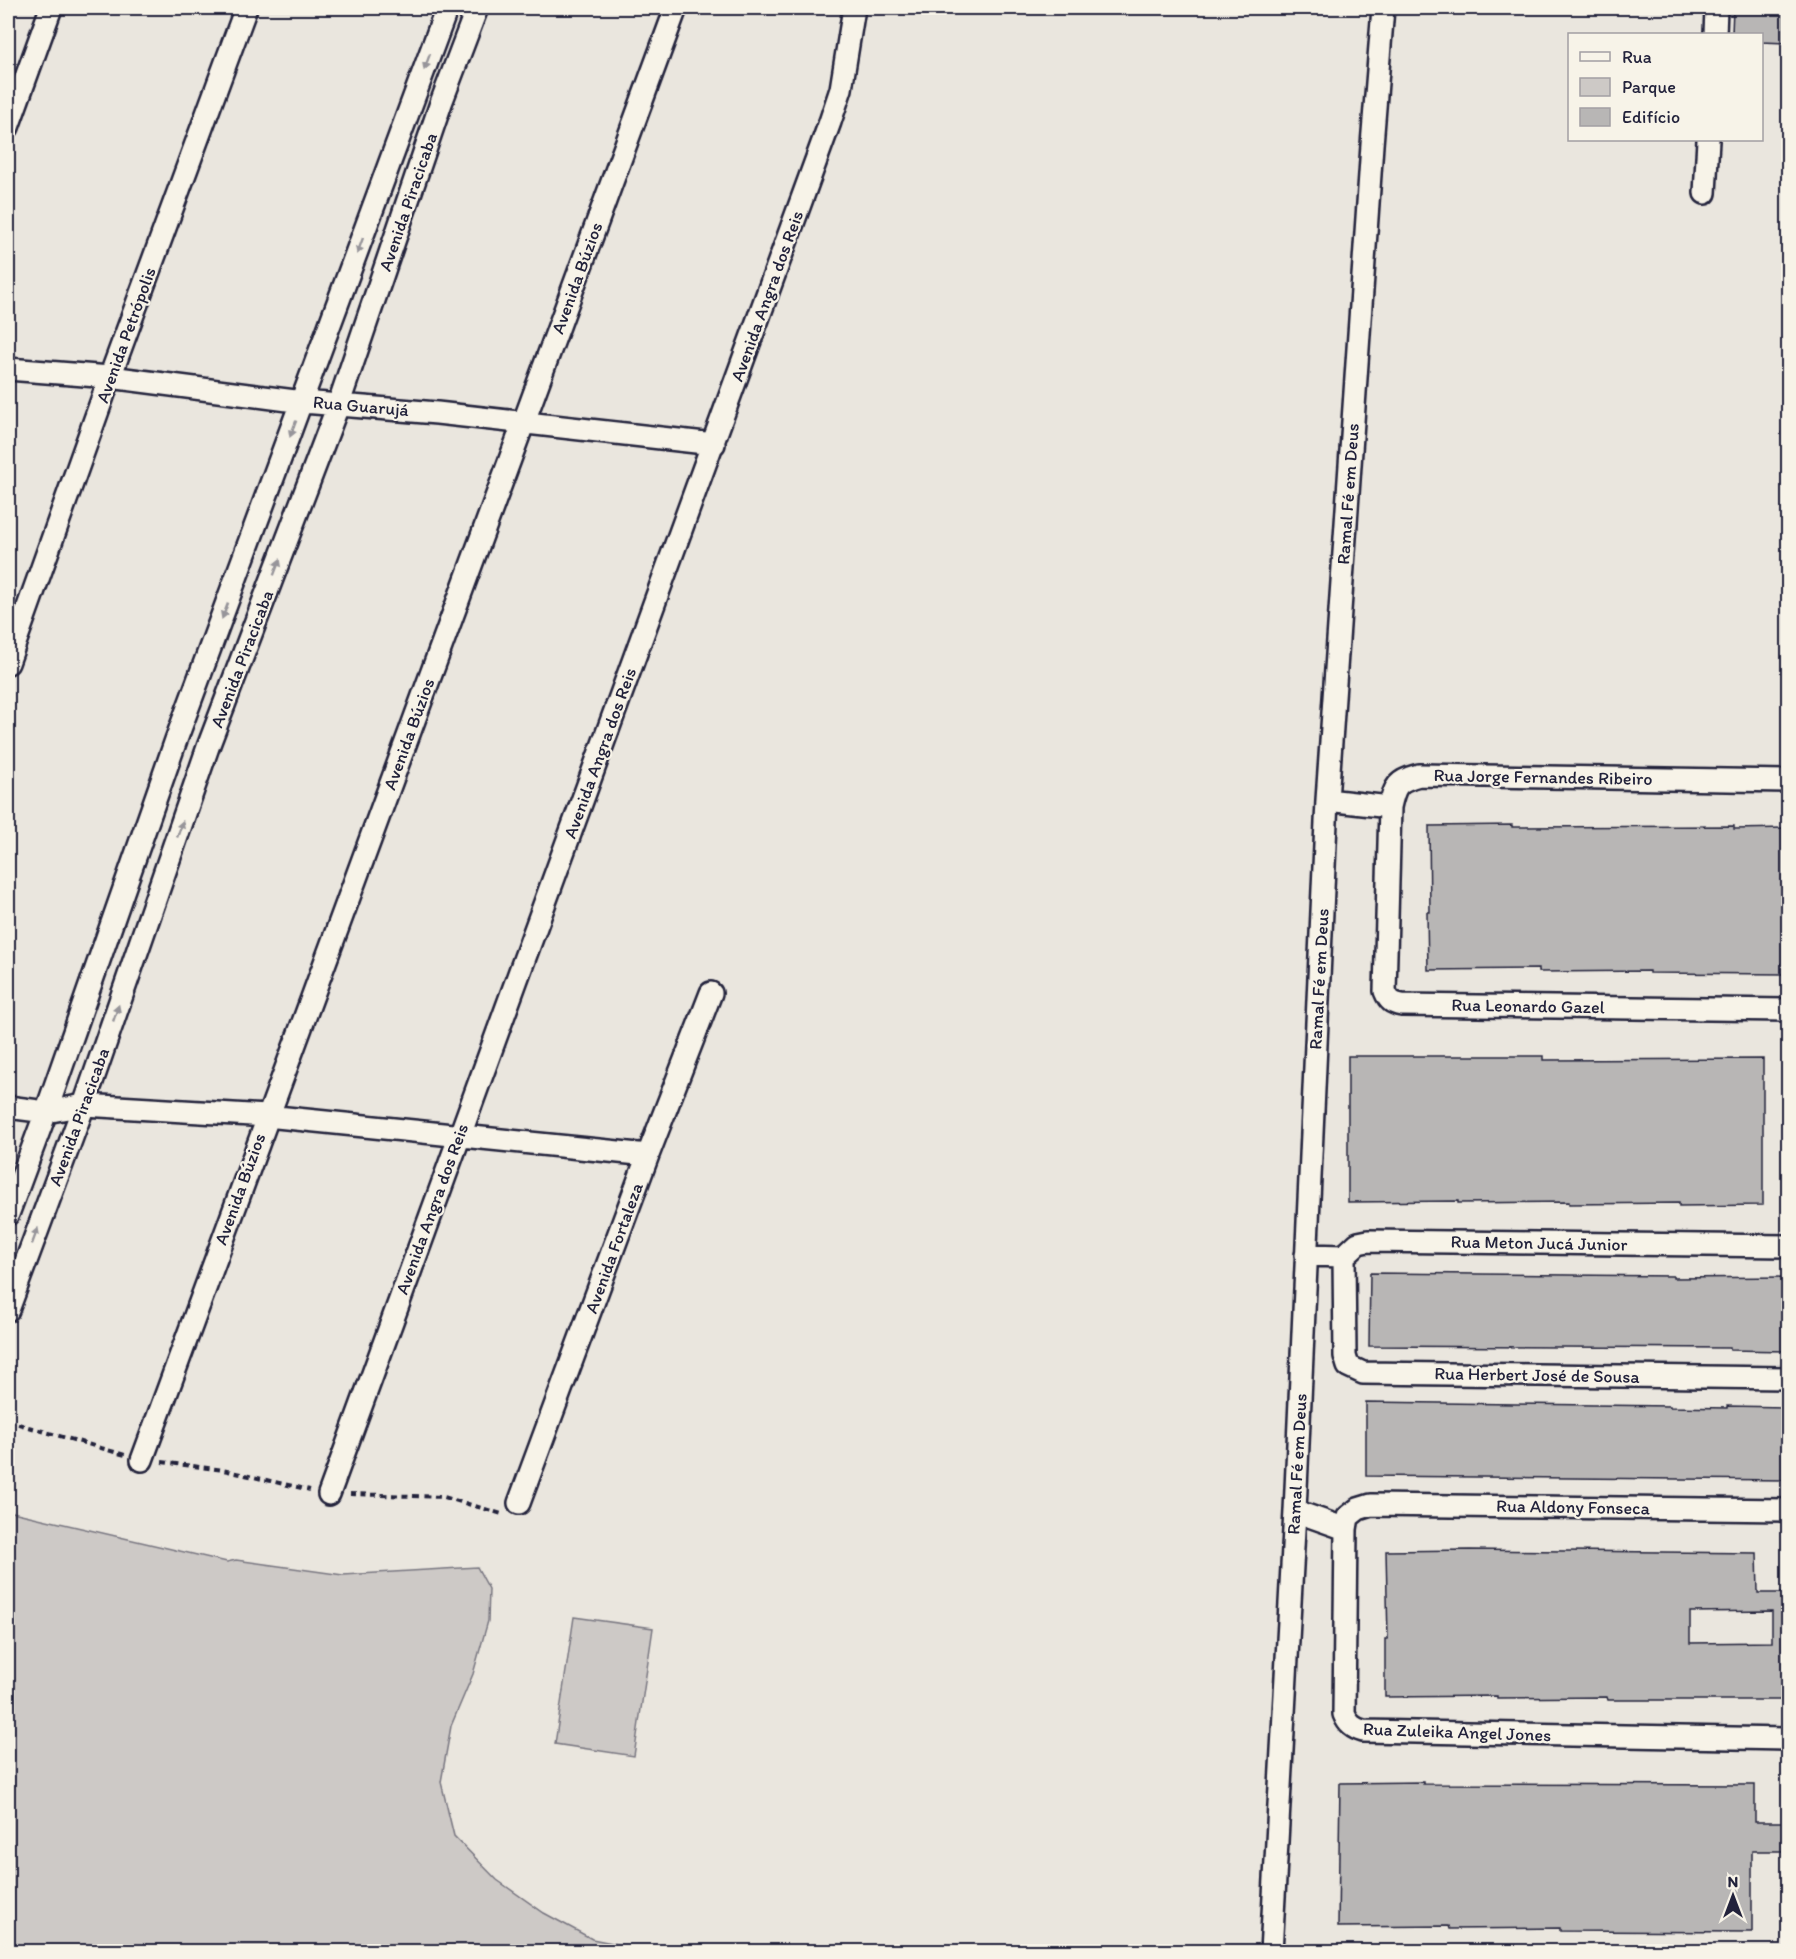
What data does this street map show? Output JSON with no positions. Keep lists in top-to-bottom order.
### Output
{
  "streets": {
    "street": [
      "Avenida Piracicaba",
      "Avenida Búzios",
      "Avenida Angra dos Reis",
      "Avenida Petrópolis",
      "Rua Guarujá",
      "Ramal Fé em Deus",
      "Rua Jorge Fernandes Ribeiro",
      "Rua Leonardo Gazel",
      "Rua Meton Jucá Junior",
      "Avenida Fortaleza",
      "Rua Herbert José de Sousa",
      "Rua Aldony Fonseca",
      "Rua Zuleika Angel Jones"
    ]
  },
  "crossings": [
    ["Avenida Piracicaba", "Rua Guarujá"],
    ["Avenida Búzios", "Rua Guarujá"],
    ["Avenida Angra dos Reis", "Rua Guarujá"],
    ["Avenida Petrópolis", "Rua Guarujá"],
    ["Rua Jorge Fernandes Ribeiro", "Rua Leonardo Gazel"],
    ["Rua Meton Jucá Junior", "Rua Herbert José de Sousa"],
    ["Rua Aldony Fonseca", "Rua Zuleika Angel Jones"]
  ],
  "legend": ["Rua", "Parque", "Edifício"],
  "north": "top"
}
